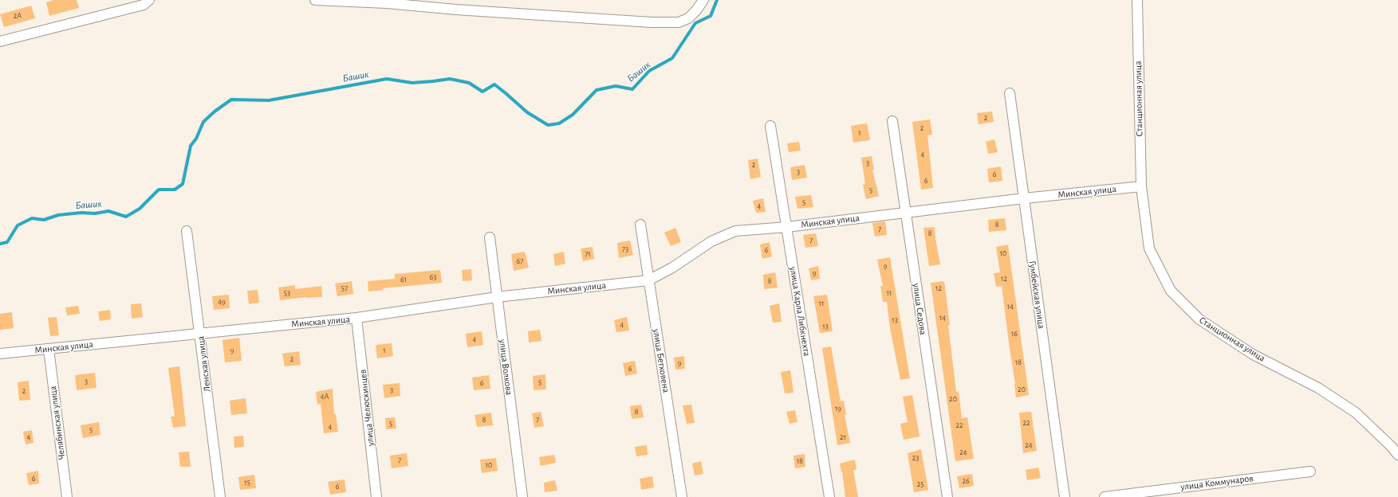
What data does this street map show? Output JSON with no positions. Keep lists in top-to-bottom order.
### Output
{
  "streets": {
    "street": [
      "Станционная улица",
      "Минская улица",
      "Гумбейская улица",
      "улица Седова",
      "улица Карла Либкнехта",
      "улица Бетховена",
      "Ленская улица",
      "улица Волкова",
      "улица Челюскинцев",
      "Челябинская улица",
      "улица Коммунаров"
    ]
  },
  "crossings": [
    ["Станционная улица", "Минская улица"],
    ["Минская улица", "Гумбейская улица"],
    ["Минская улица", "улица Седова"],
    ["Минская улица", "улица Карла Либкнехта"],
    ["Минская улица", "улица Бетховена"],
    ["Минская улица", "Ленская улица"],
    ["Минская улица", "улица Волкова"],
    ["Минская улица", "улица Челюскинцев"],
    ["Минская улица", "Челябинская улица"]
  ],
  "water": ["Башик"],
  "house_numbers": [
    "2А",
    "2",
    "2",
    "1",
    "4",
    "3",
    "2",
    "3",
    "6",
    "6",
    "5",
    "5",
    "4",
    "8",
    "7",
    "8",
    "7",
    "73",
    "6",
    "10",
    "71",
    "67",
    "9",
    "9",
    "63",
    "12",
    "61",
    "8",
    "57",
    "12",
    "53",
    "11",
    "49",
    "11",
    "14",
    "14",
    "13",
    "4",
    "13",
    "16",
    "4",
    "9",
    "1",
    "2",
    "18",
    "9",
    "6",
    "3",
    "5",
    "6",
    "20",
    "3",
    "2",
    "4А",
    "20",
    "19",
    "8",
    "8",
    "7",
    "22",
    "5",
    "22",
    "4",
    "5",
    "4",
    "21",
    "24",
    "24",
    "23",
    "7",
    "18",
    "10",
    "6",
    "26",
    "15",
    "25",
    "6"
  ]
}
